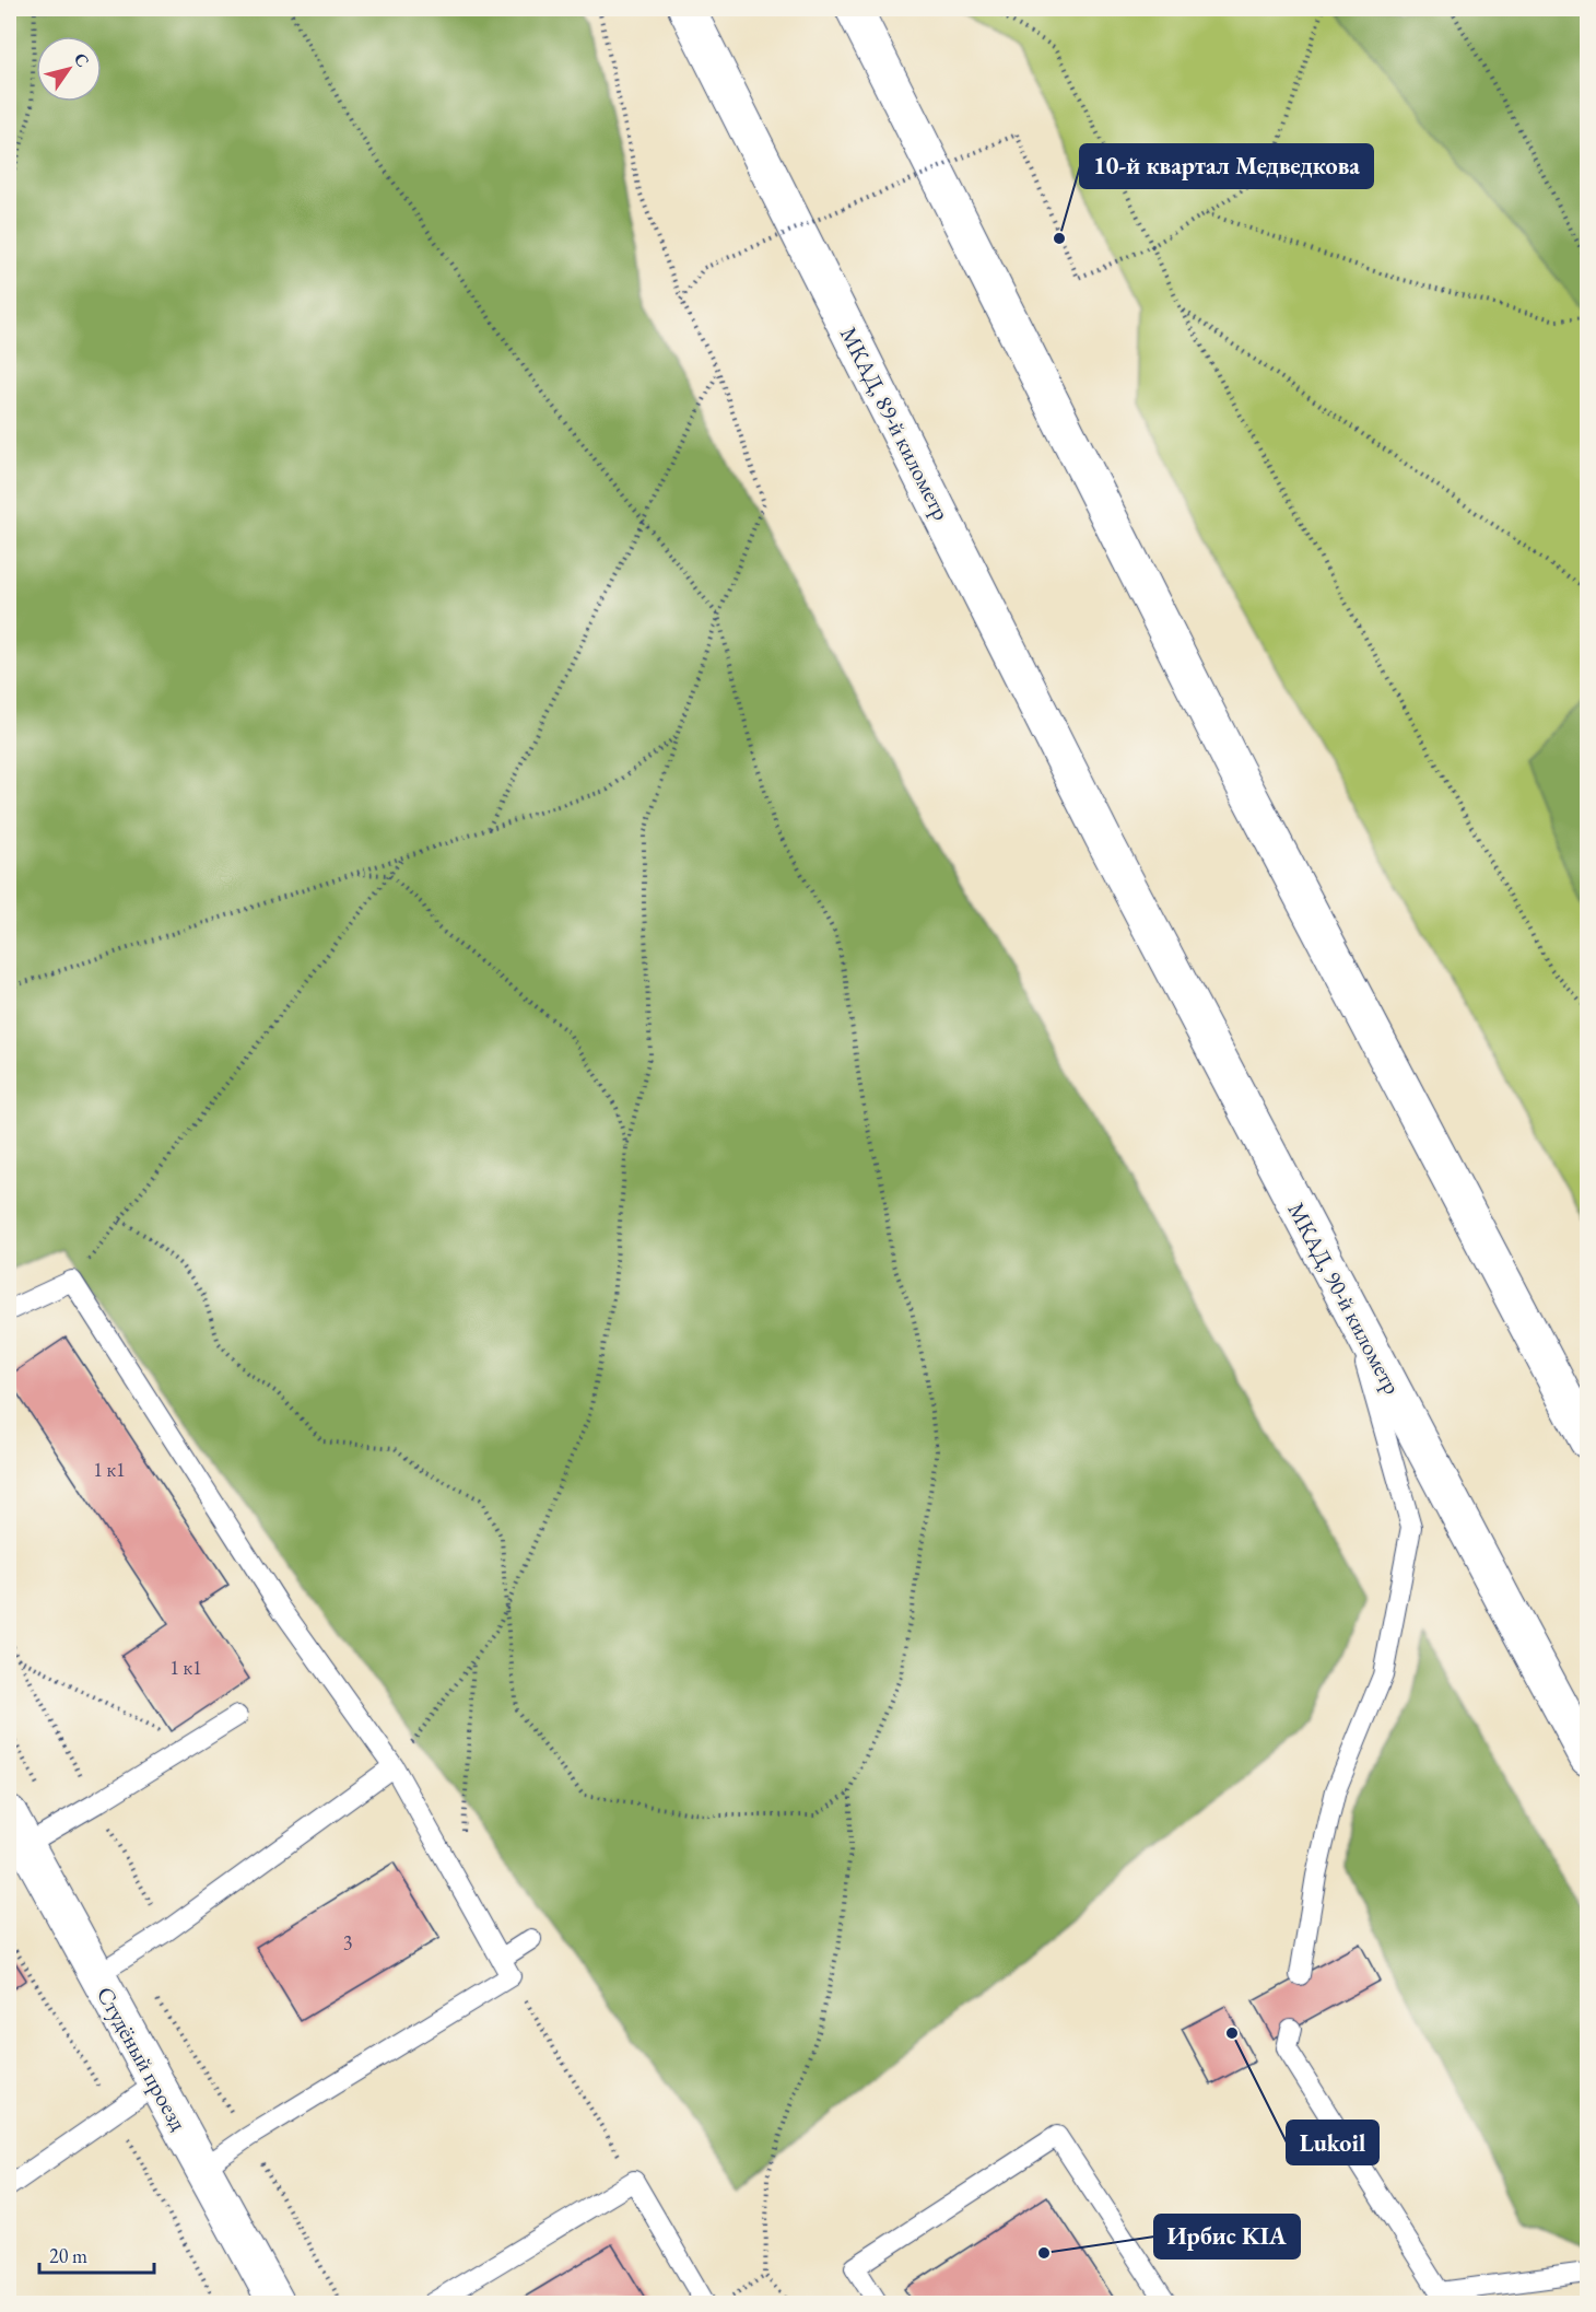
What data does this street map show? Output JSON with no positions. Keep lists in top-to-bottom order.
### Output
{
  "streets": {
    "main road": ["МКАД, 89-й километр", "МКАД, 90-й километр", "Студёный проезд"]
  },
  "crossings": [
    ["МКАД, 89-й километр", "МКАД, 90-й километр"]
  ],
  "places": ["10-й квартал Медведкова", "Lukoil", "Ирбис KIA"],
  "house_numbers": ["1 к1", "1 к1", "3"],
  "scale_bar": "20 m",
  "north": "top right"
}
